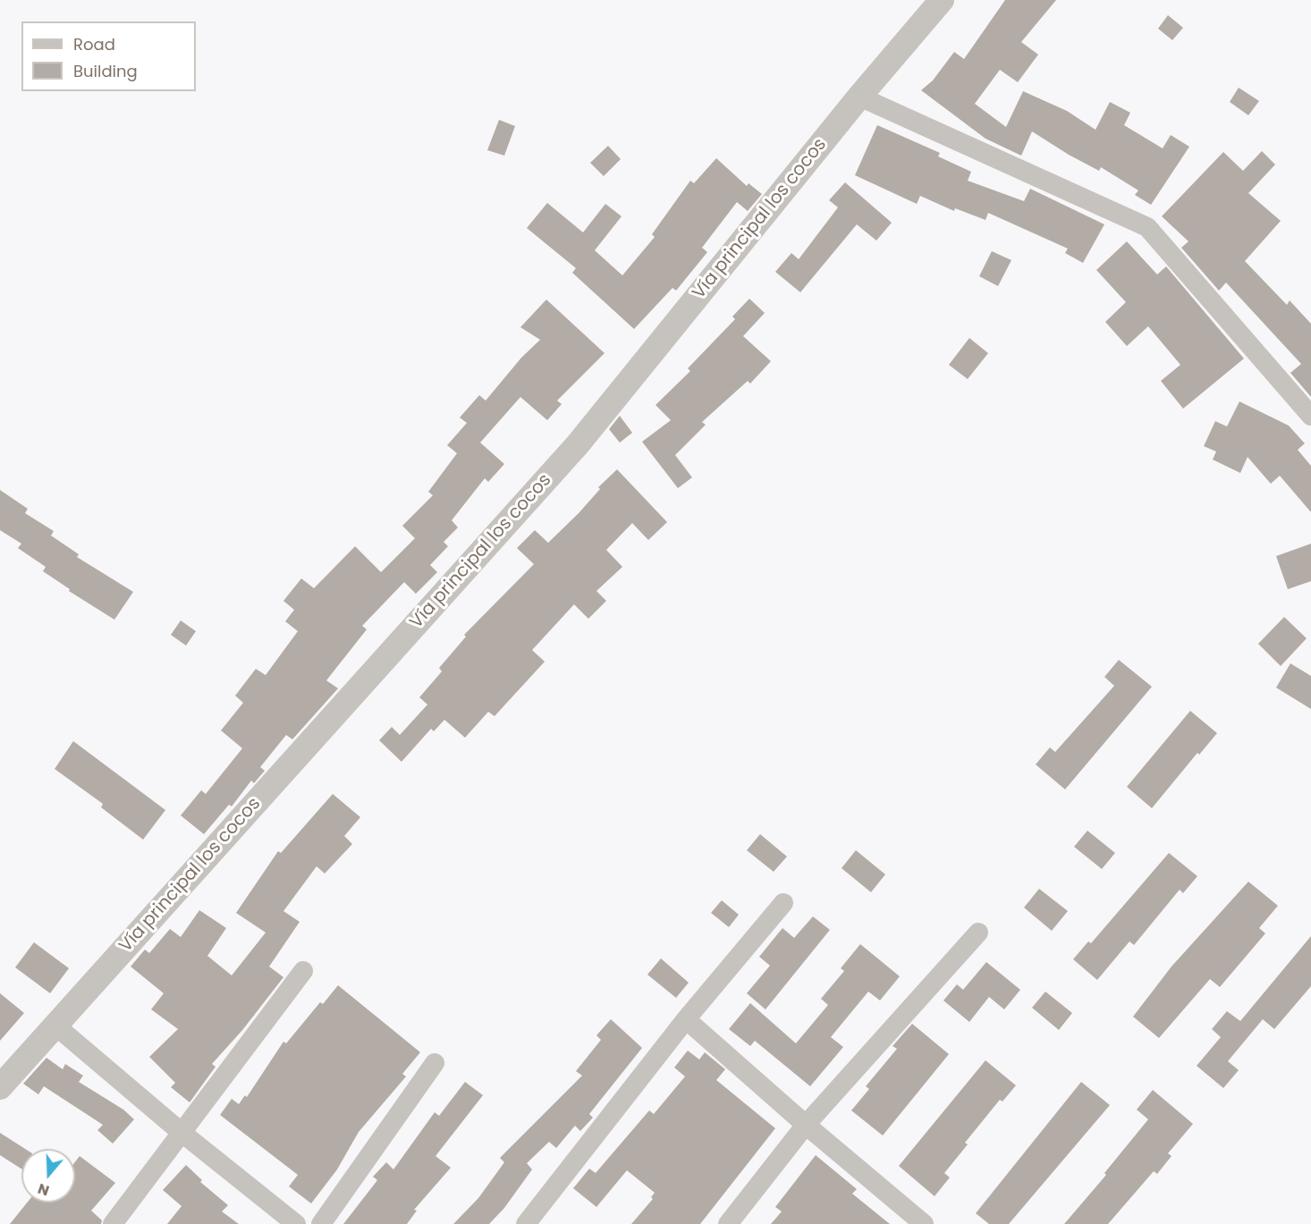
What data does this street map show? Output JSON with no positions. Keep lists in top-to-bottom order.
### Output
{
  "streets": {
    "street": ["Vía principal los cocos"]
  },
  "legend": ["Road", "Building"],
  "north": "bottom"
}
